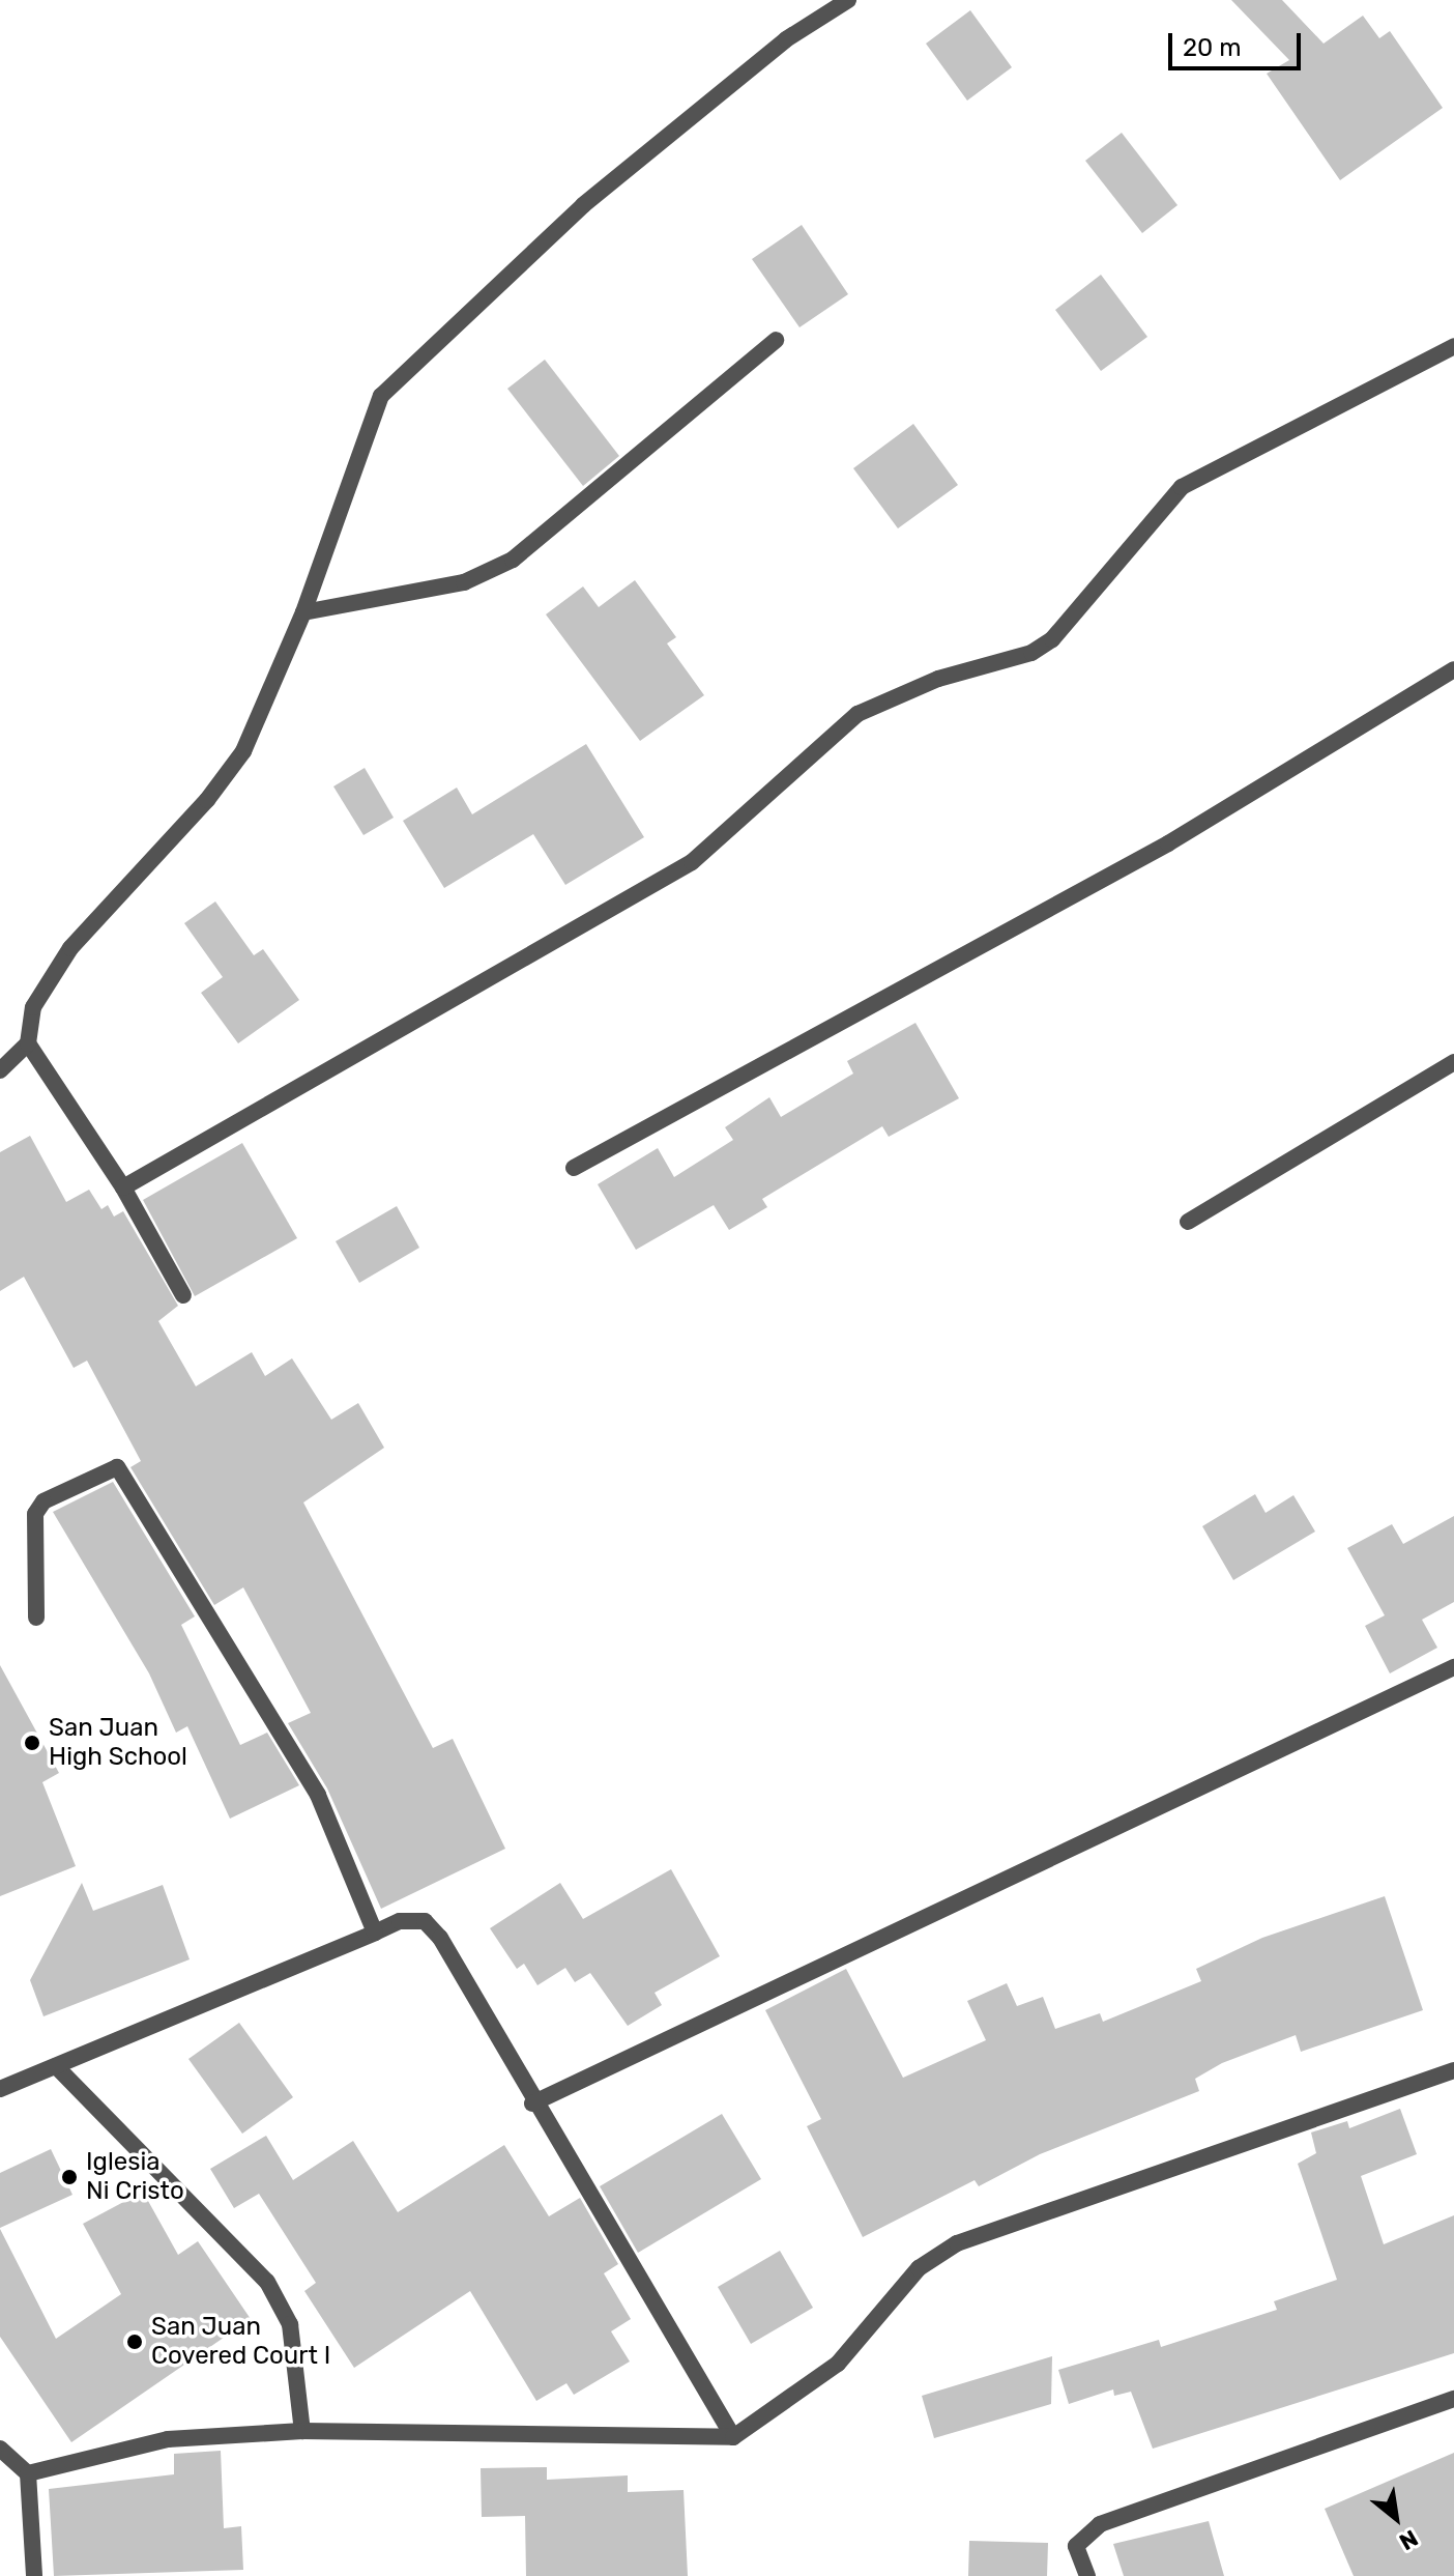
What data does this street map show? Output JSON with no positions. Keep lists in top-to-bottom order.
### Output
{
  "places": ["San Juan High School", "Iglesia Ni Cristo", "San Juan Covered Court I"],
  "scale_bar": "20 m",
  "north": "bottom right"
}
